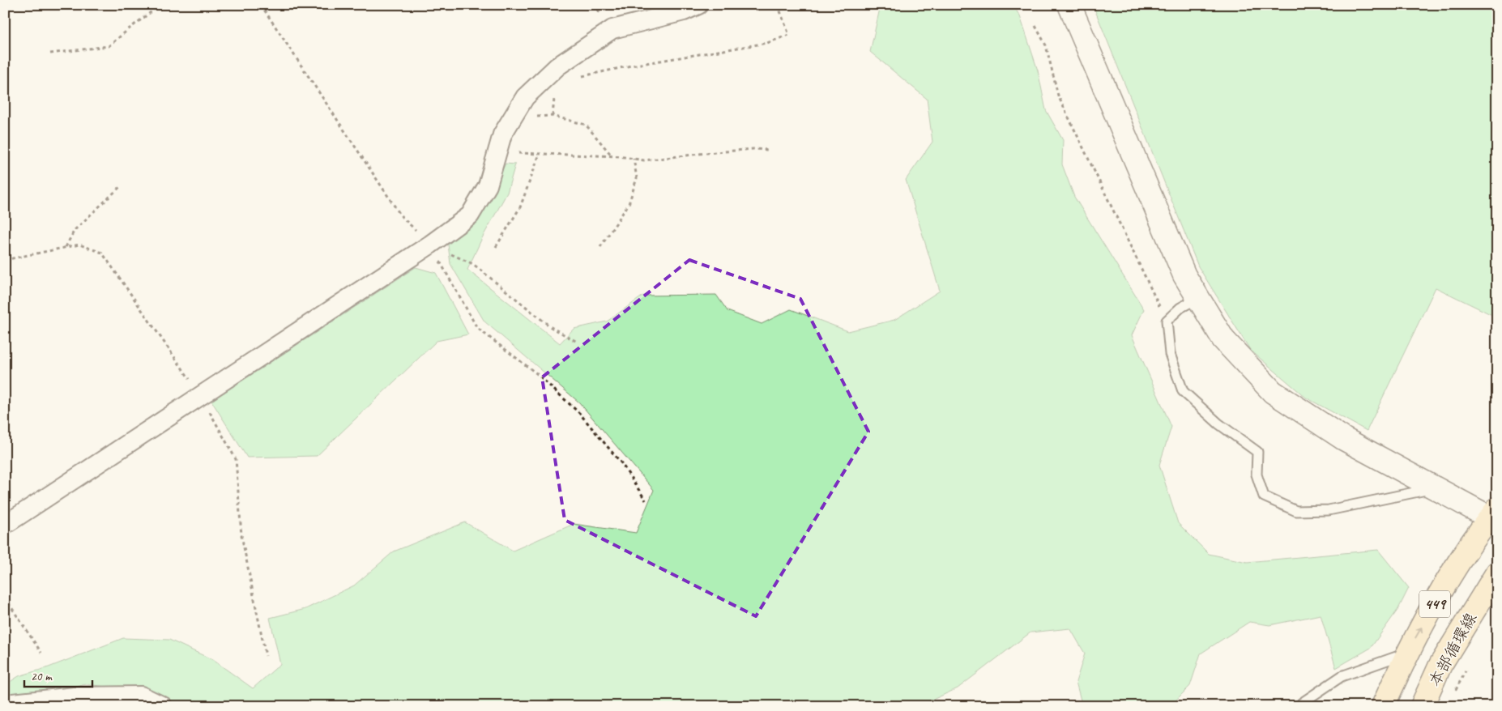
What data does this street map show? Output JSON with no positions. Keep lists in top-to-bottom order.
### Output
{
  "streets": {
    "highway": ["449", "本部循環線"]
  },
  "scale_bar": "20 m"
}
